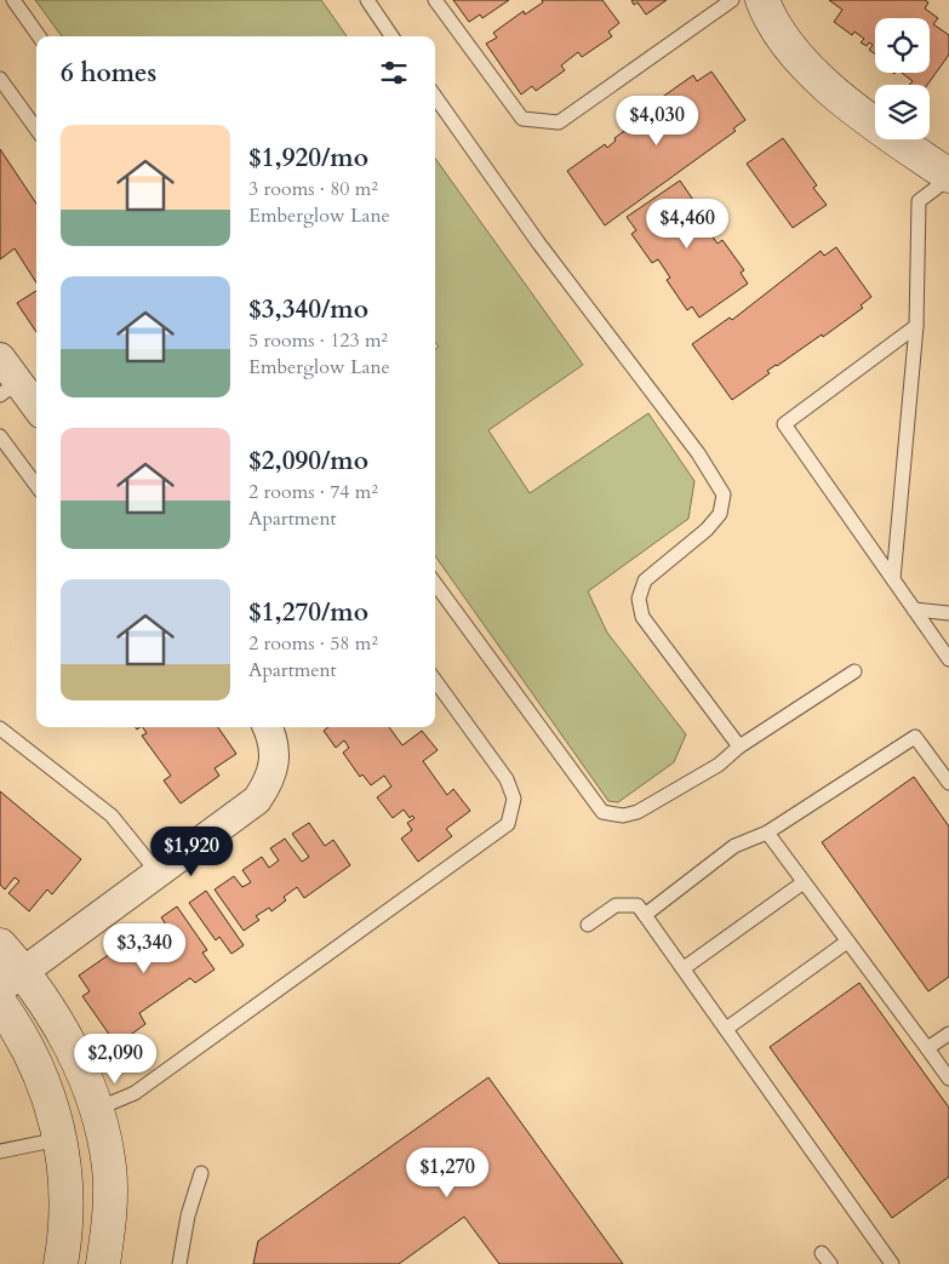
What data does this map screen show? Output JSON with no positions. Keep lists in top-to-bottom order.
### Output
{
  "page": {
    "heading": "6 homes",
    "price": [
      "$4,030",
      "$4,460",
      "$1,920",
      "$3,340",
      "$2,090",
      "$1,270"
    ],
    "list": [
      {
        "name": "$1,920/mo",
        "note": "3 rooms · 80 m² · Emberglow Lane"
      },
      {
        "name": "$3,340/mo",
        "note": "5 rooms · 123 m² · Emberglow Lane"
      },
      {
        "name": "$2,090/mo",
        "note": "2 rooms · 74 m² · Apartment"
      },
      {
        "name": "$1,270/mo",
        "note": "2 rooms · 58 m² · Apartment"
      }
    ]
  }
}
